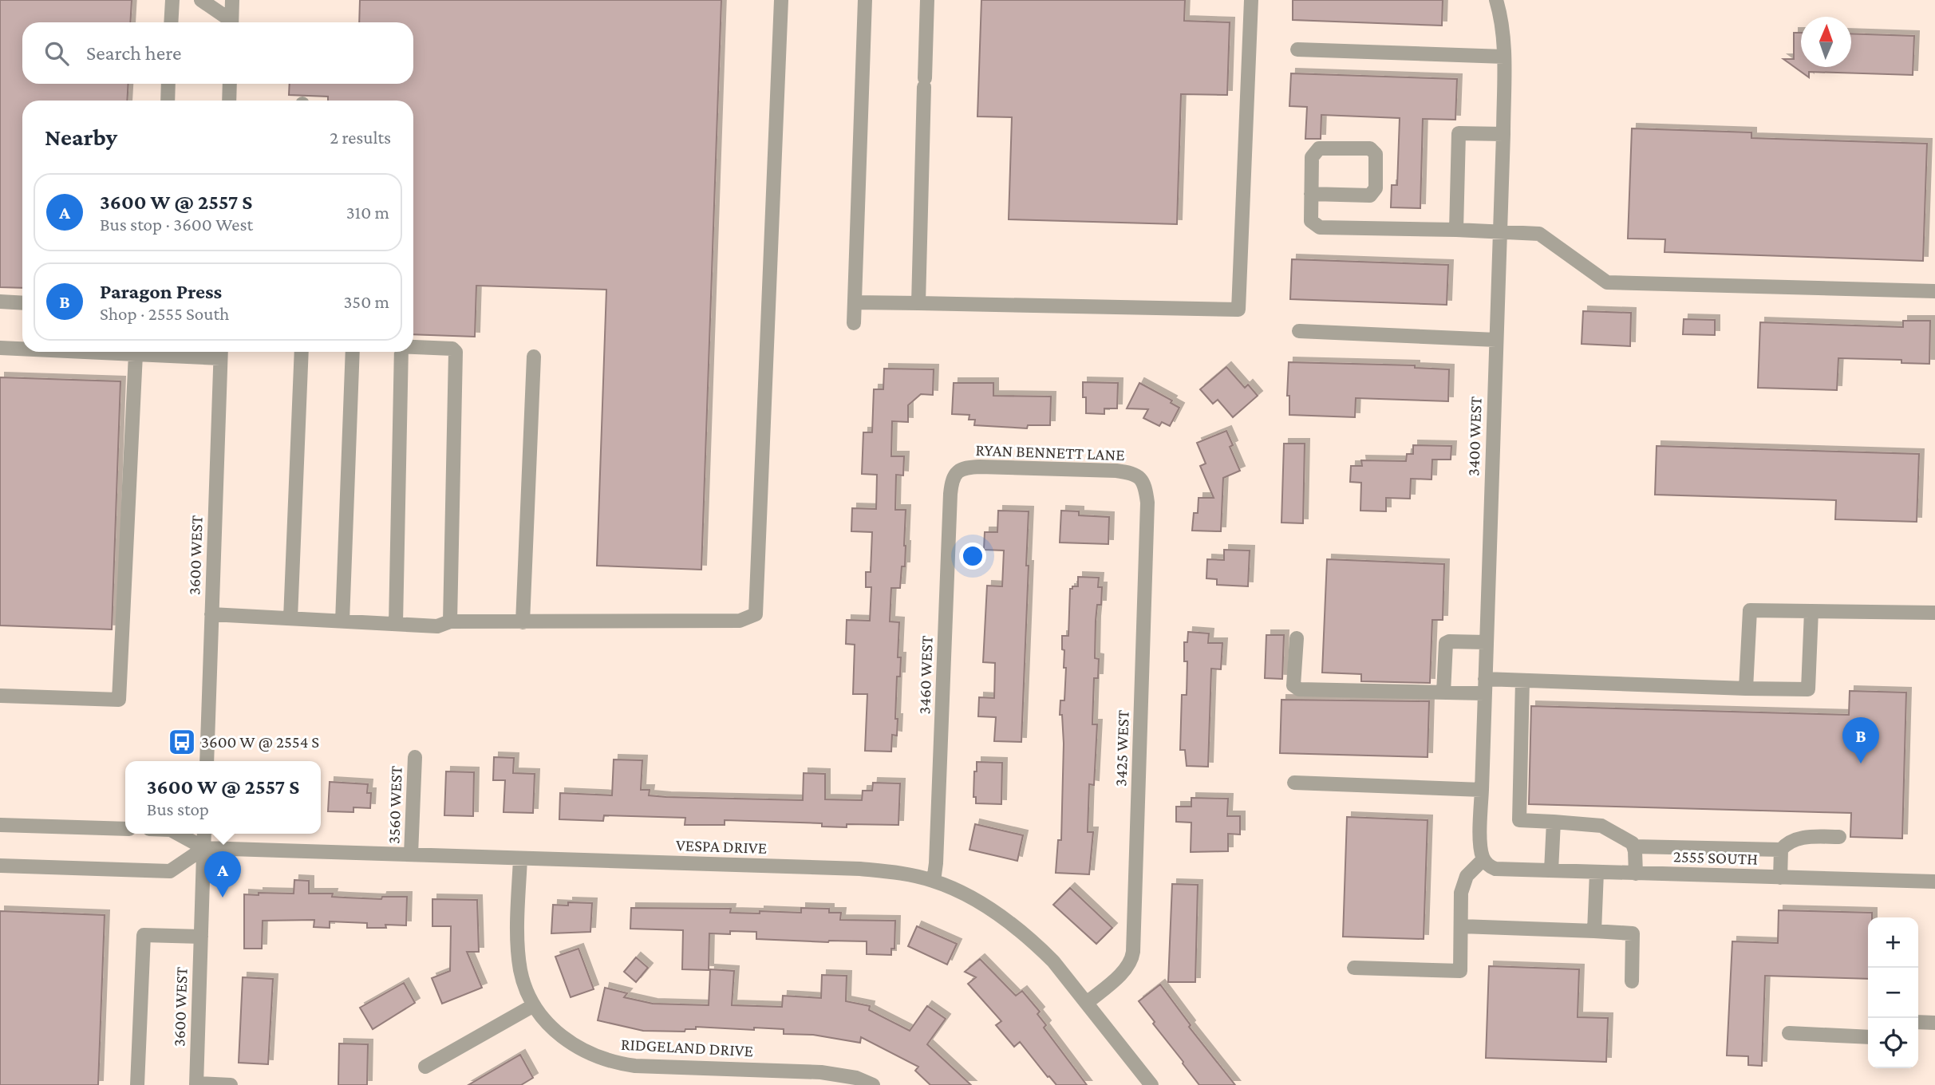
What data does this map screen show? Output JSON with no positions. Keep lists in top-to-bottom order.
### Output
{
  "streets": {
    "street": [
      "3400 WEST",
      "RYAN BENNETT LANE",
      "3600 WEST",
      "3460 WEST",
      "3425 WEST",
      "3560 WEST",
      "VESPA DRIVE",
      "2555 SOUTH",
      "RIDGELAND DRIVE"
    ]
  },
  "crossings": [
    ["3400 WEST", "2555 SOUTH"],
    ["RYAN BENNETT LANE", "3460 WEST"],
    ["RYAN BENNETT LANE", "3425 WEST"],
    ["3600 WEST", "VESPA DRIVE"],
    ["3460 WEST", "VESPA DRIVE"],
    ["3425 WEST", "VESPA DRIVE"],
    ["3560 WEST", "VESPA DRIVE"],
    ["VESPA DRIVE", "RIDGELAND DRIVE"]
  ],
  "places": {
    "bus stop": ["3600 W @ 2554 S"]
  },
  "north": "top",
  "page": {
    "search": "Search here",
    "heading": ["Nearby", "2 results"],
    "list": [
      {
        "mark": "A",
        "name": "3600 W @ 2557 S",
        "note": "Bus stop · 3600 West",
        "value": "310 m"
      },
      {
        "mark": "B",
        "name": "Paragon Press",
        "note": "Shop · 2555 South",
        "value": "350 m"
      }
    ],
    "pins": ["B", "A"],
    "popup": ["3600 W @ 2557 S", "Bus stop"],
    "map_buttons": ["+", "−"]
  }
}
